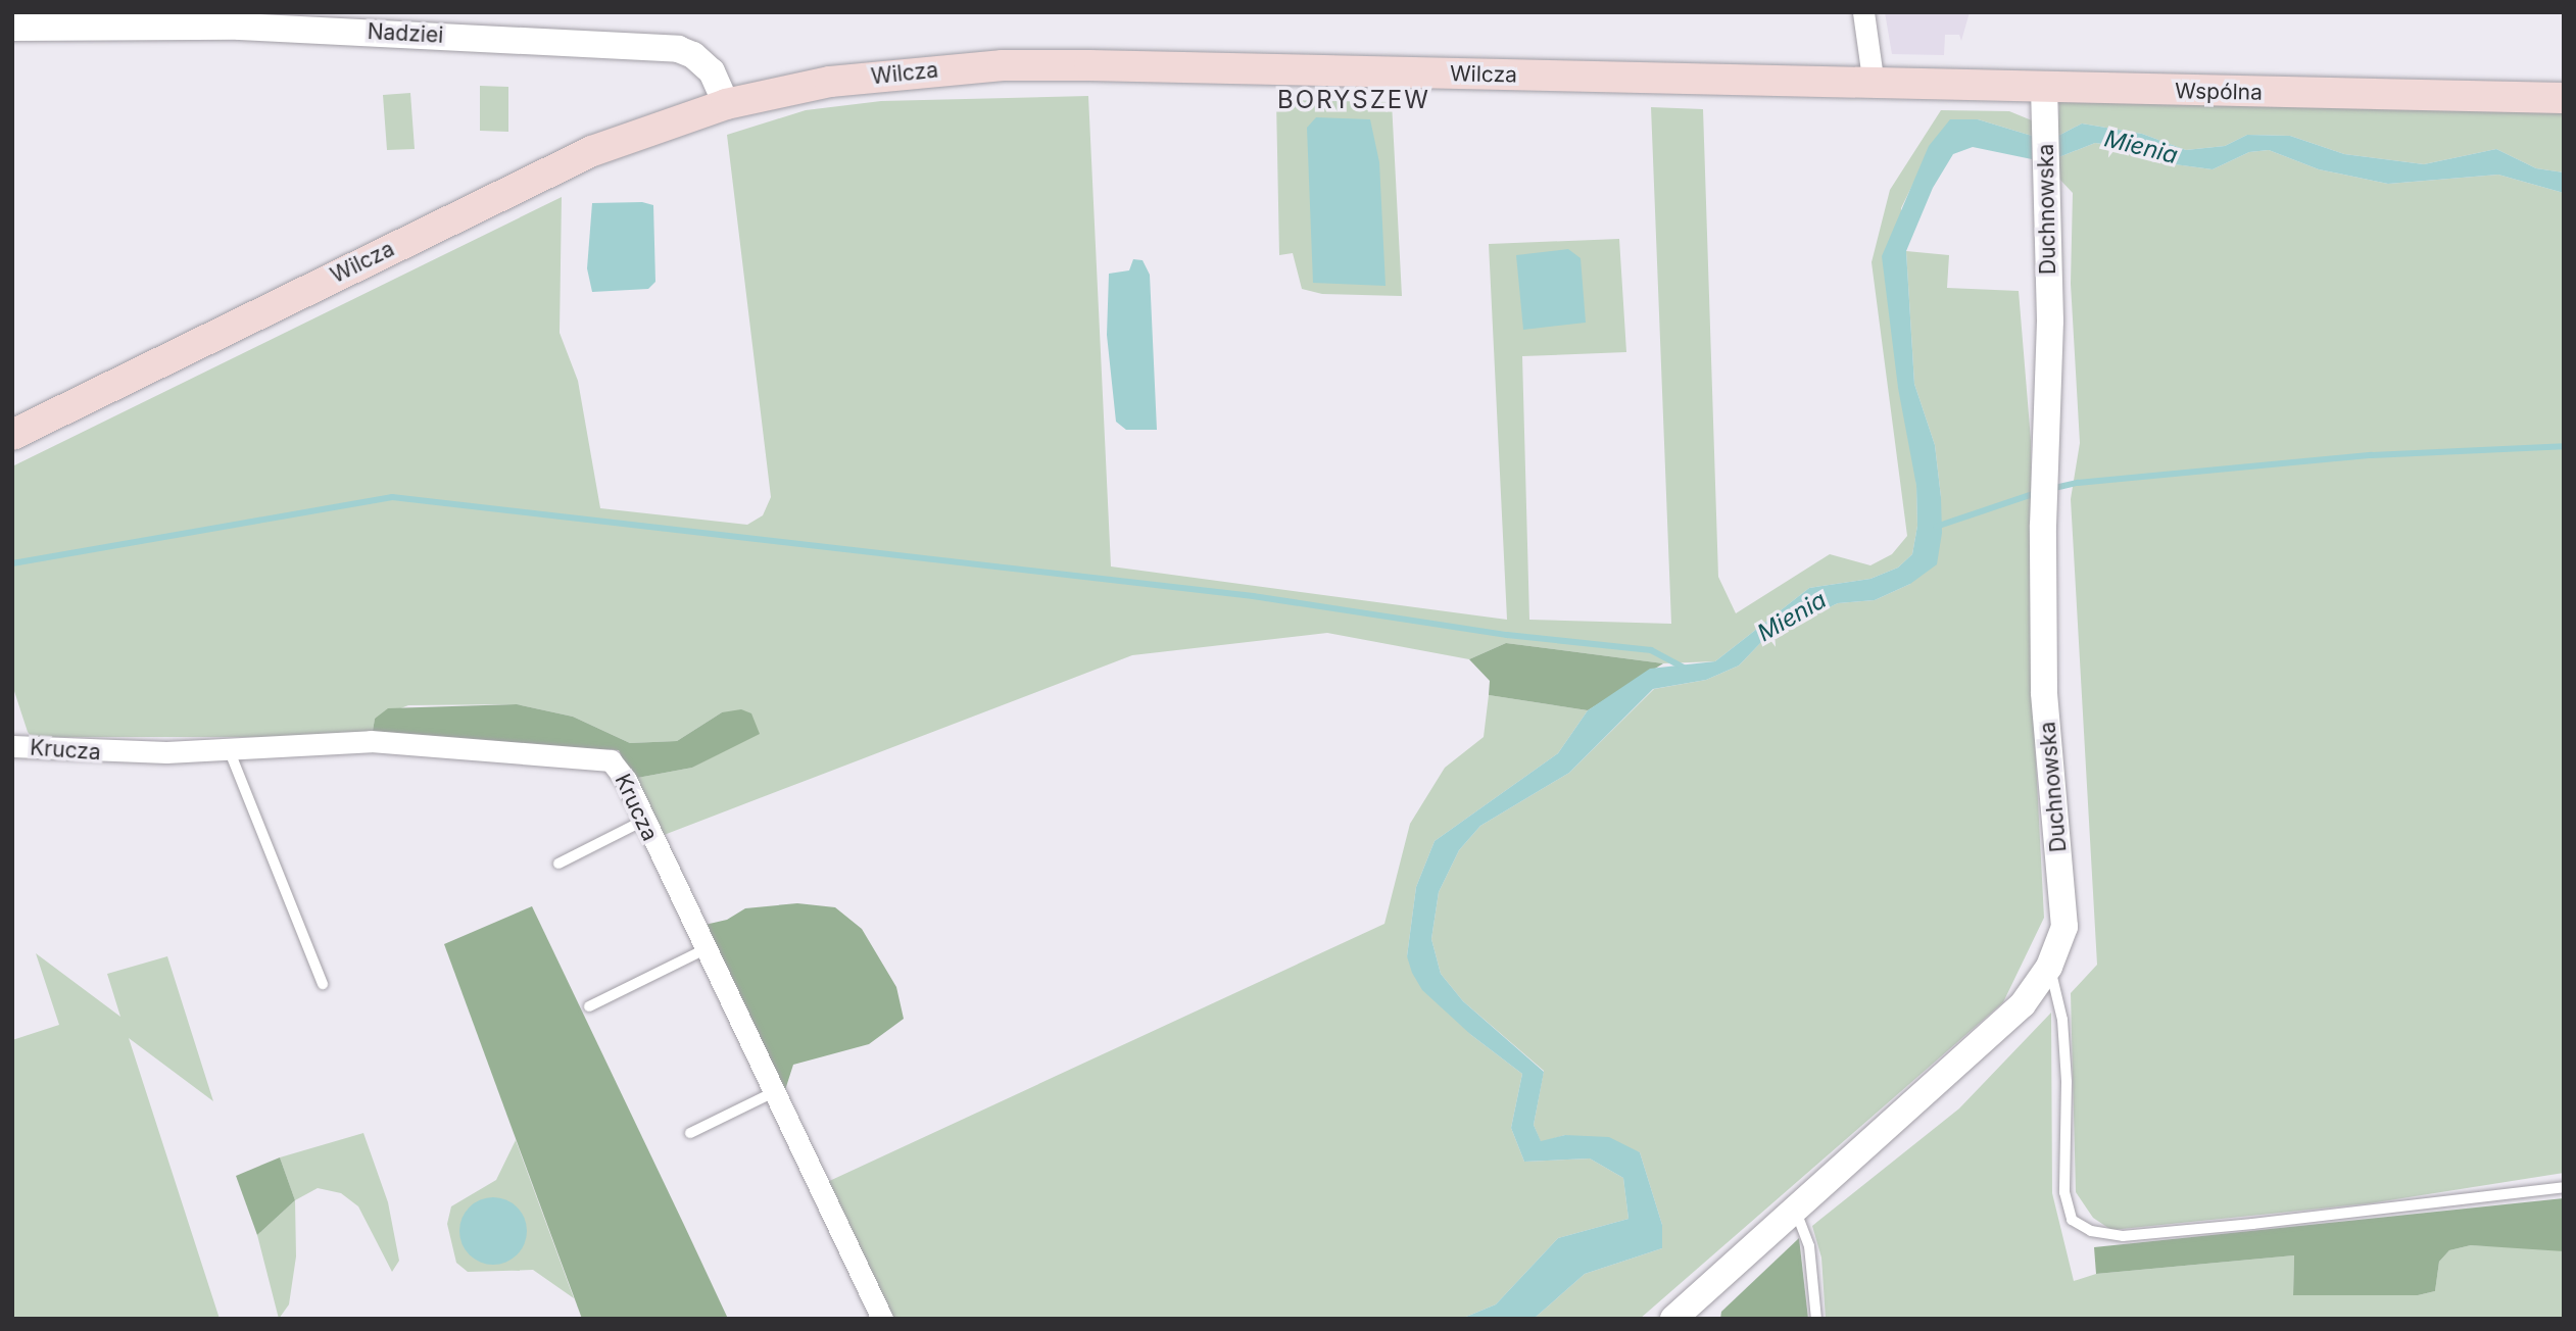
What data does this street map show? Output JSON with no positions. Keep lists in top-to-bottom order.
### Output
{
  "streets": {
    "main road": ["Wilcza", "Wspólna"],
    "street": ["Nadziei", "Duchnowska", "Krucza"]
  },
  "crossings": [
    ["Nadziei", "Wilcza"],
    ["Wilcza", "Wspólna"],
    ["Wspólna", "Duchnowska"]
  ],
  "districts": ["BORYSZEW"],
  "water": ["Mienia"]
}
